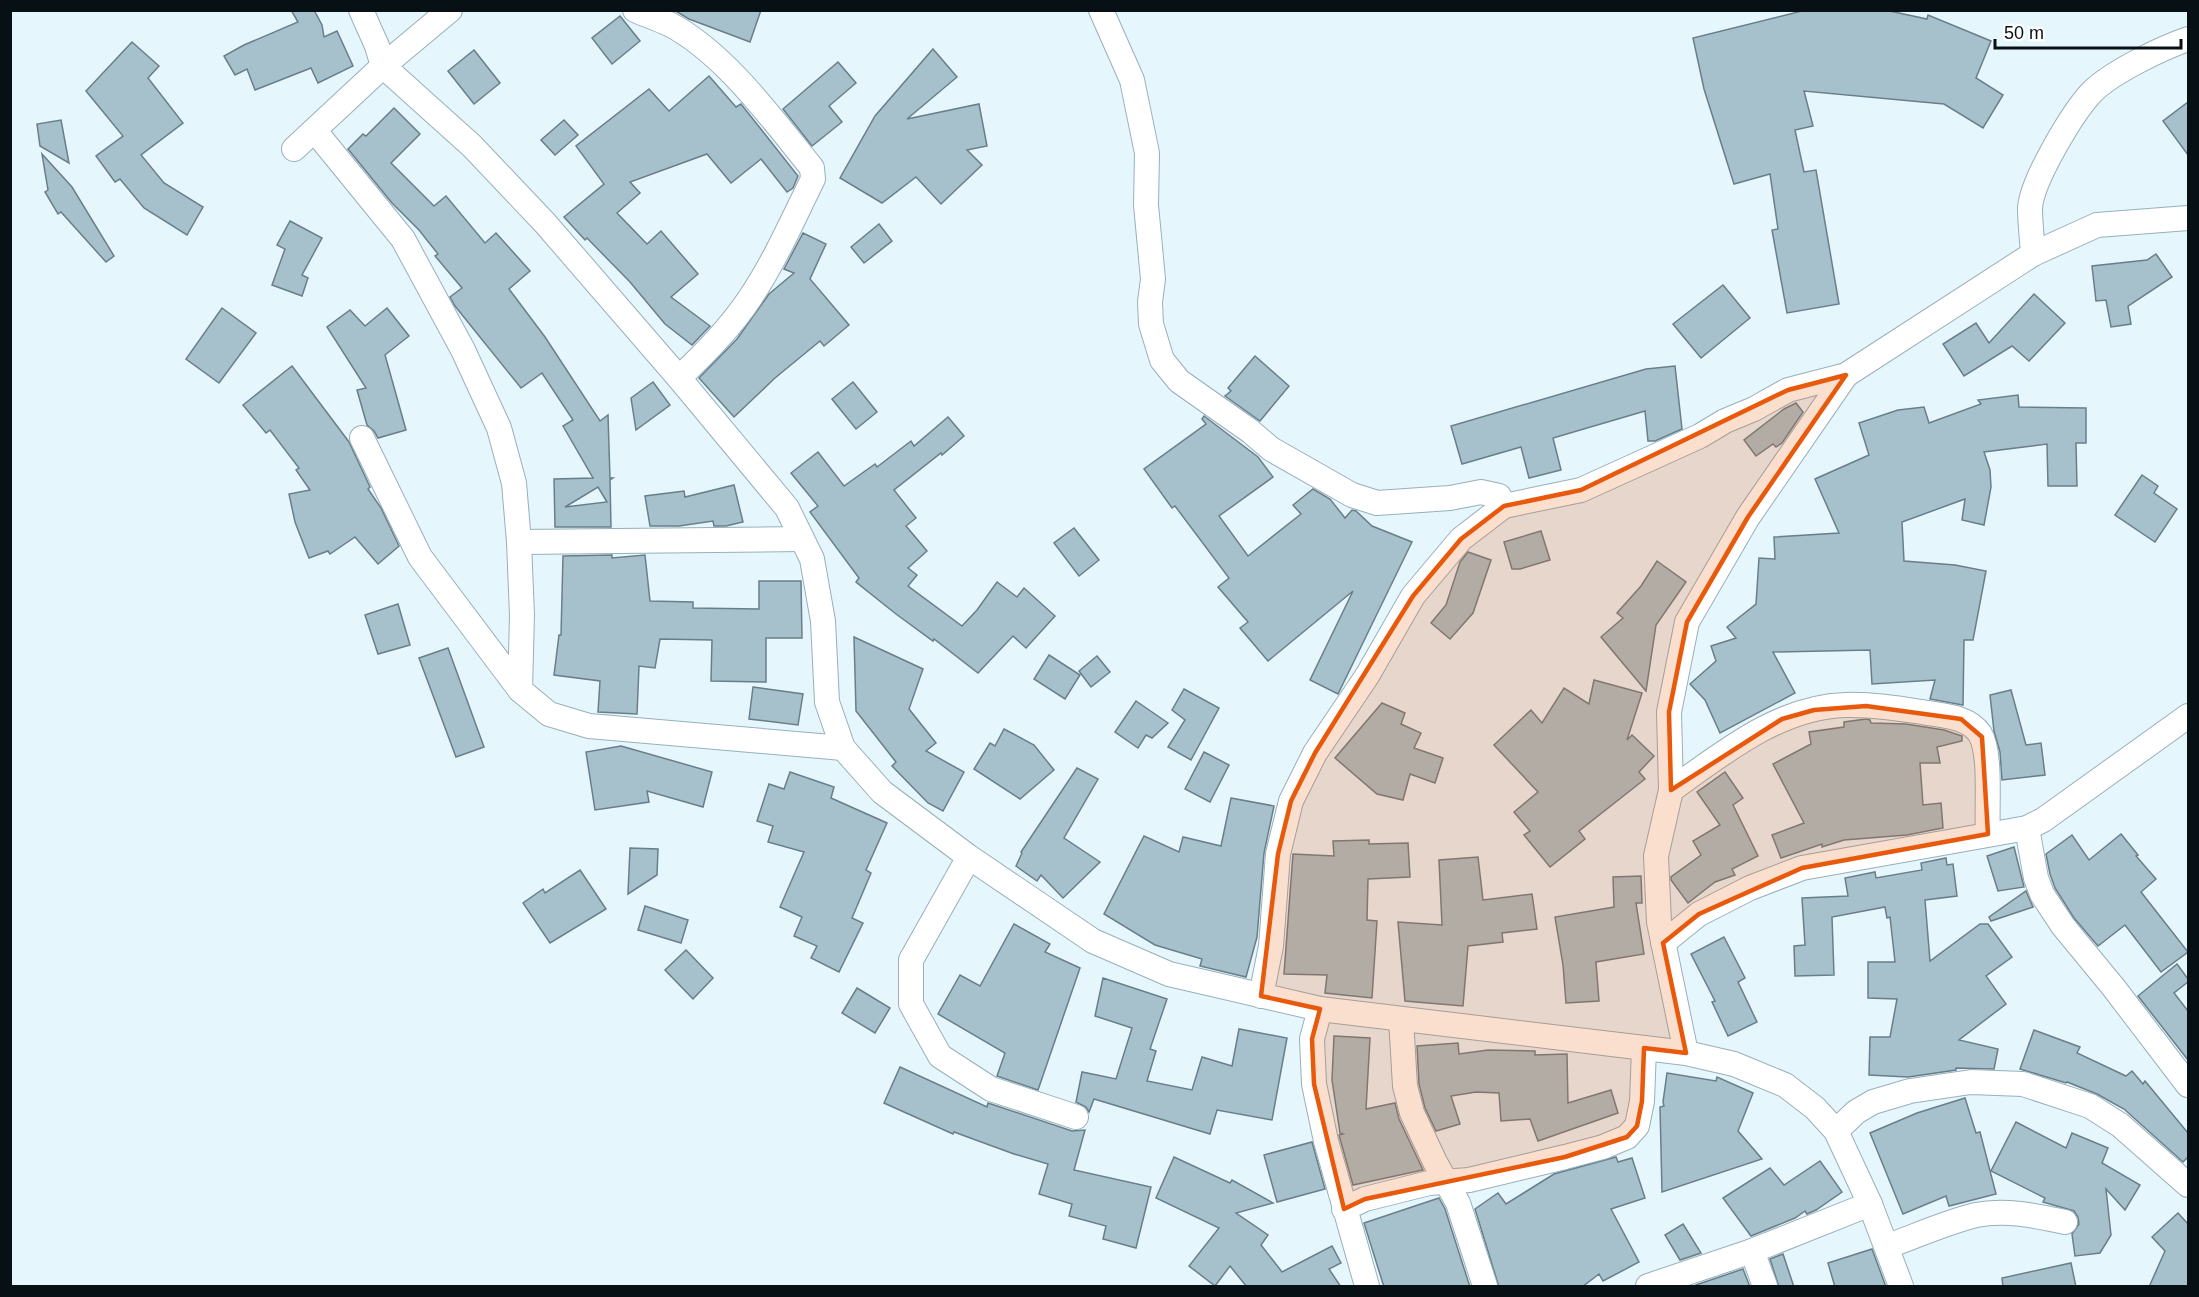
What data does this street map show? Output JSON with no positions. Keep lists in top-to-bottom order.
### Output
{
  "scale_bar": "50 m"
}
